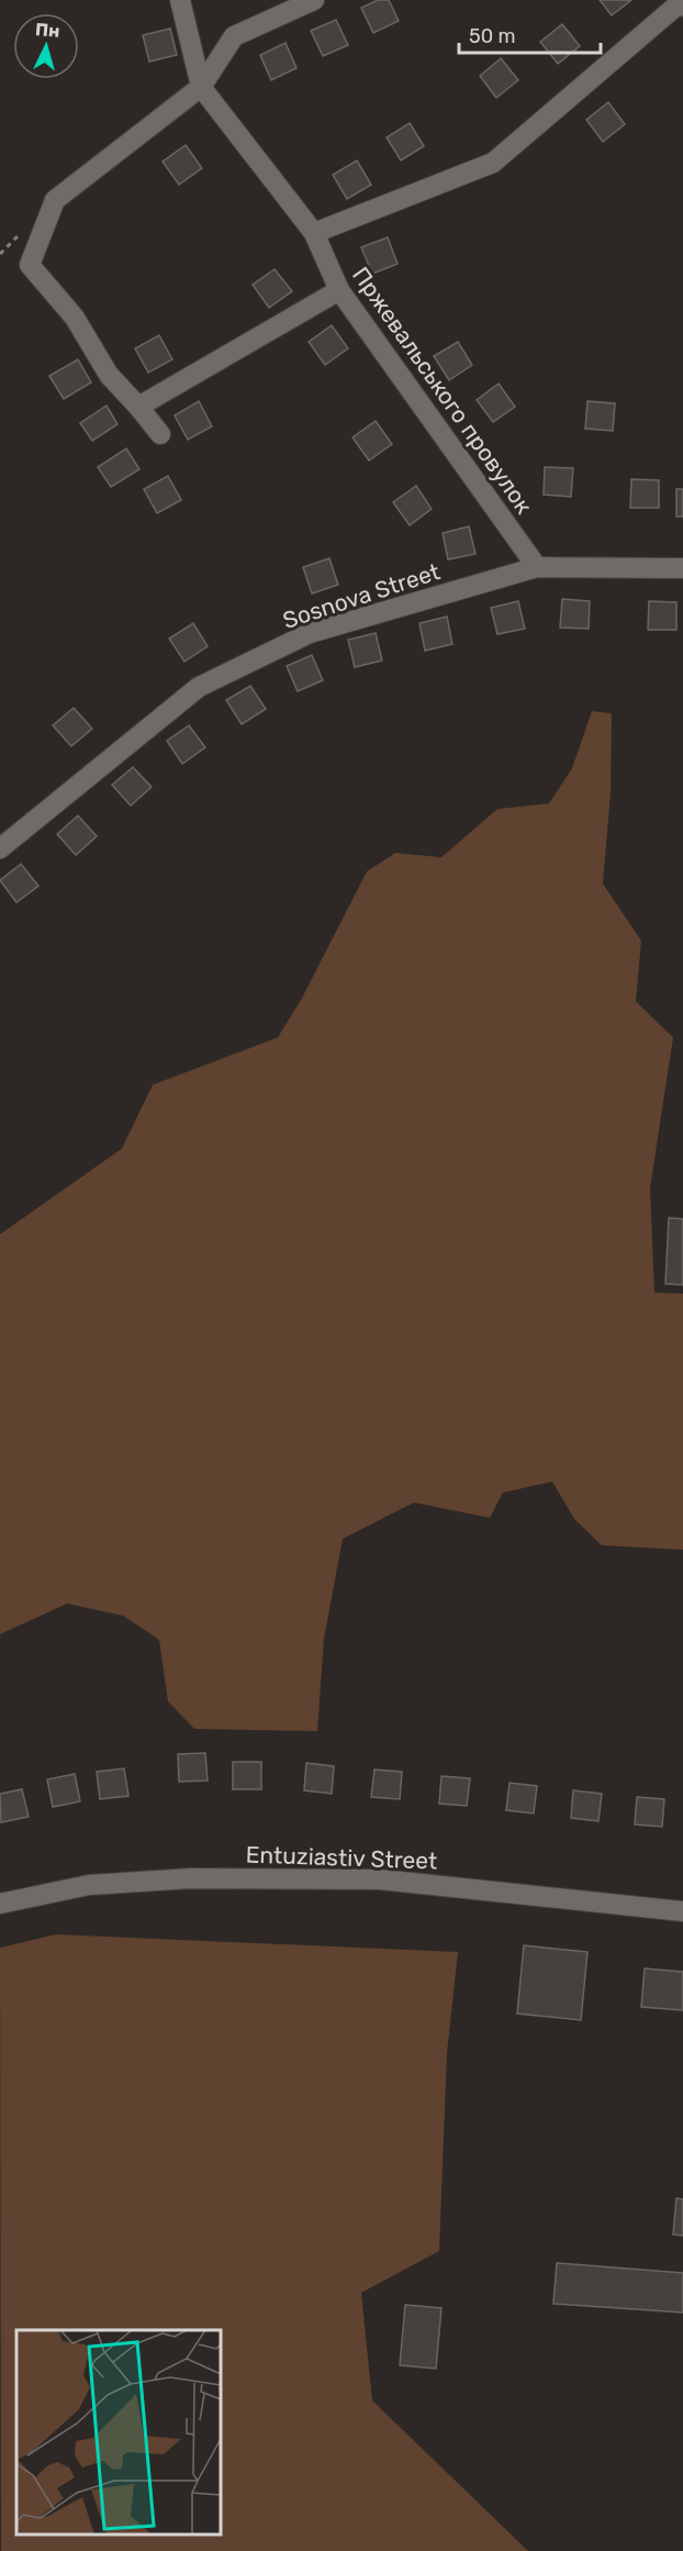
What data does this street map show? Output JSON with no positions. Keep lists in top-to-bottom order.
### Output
{
  "streets": {
    "street": ["Пржевальського провулок", "Sosnova Street", "Entuziastiv Street"]
  },
  "crossings": [
    ["Пржевальського провулок", "Sosnova Street"]
  ],
  "scale_bar": "50 m",
  "north": "top"
}
